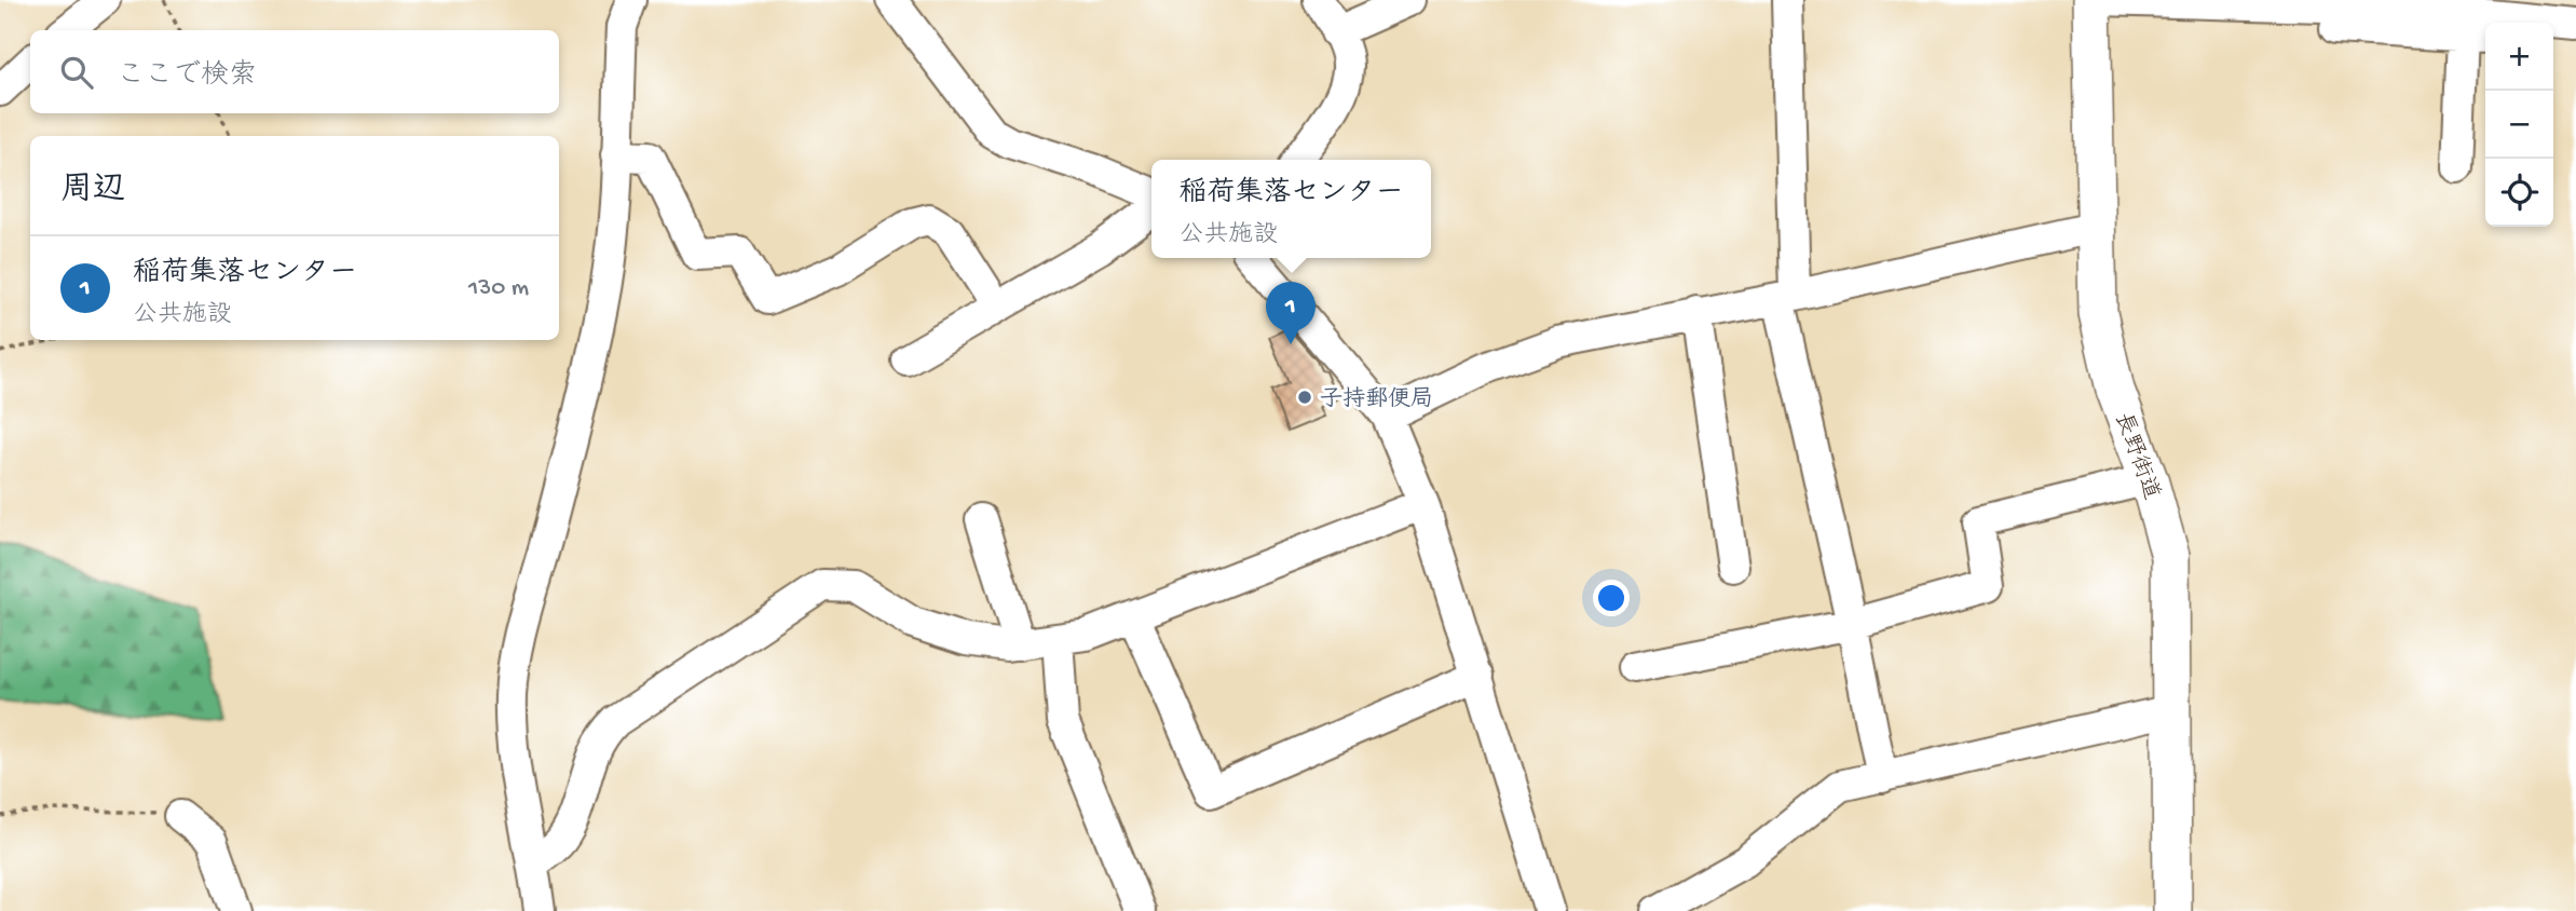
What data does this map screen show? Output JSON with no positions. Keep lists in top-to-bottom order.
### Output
{
  "streets": {
    "main road": ["長野街道"]
  },
  "places": ["子持郵便局"],
  "page": {
    "map_buttons": ["+", "−"],
    "search": "ここで検索",
    "heading": "周辺",
    "popup": ["稲荷集落センター", "公共施設"],
    "list": [
      {
        "mark": "1",
        "name": "稲荷集落センター",
        "note": "公共施設",
        "value": "130 m"
      }
    ],
    "pins": "1"
  }
}
